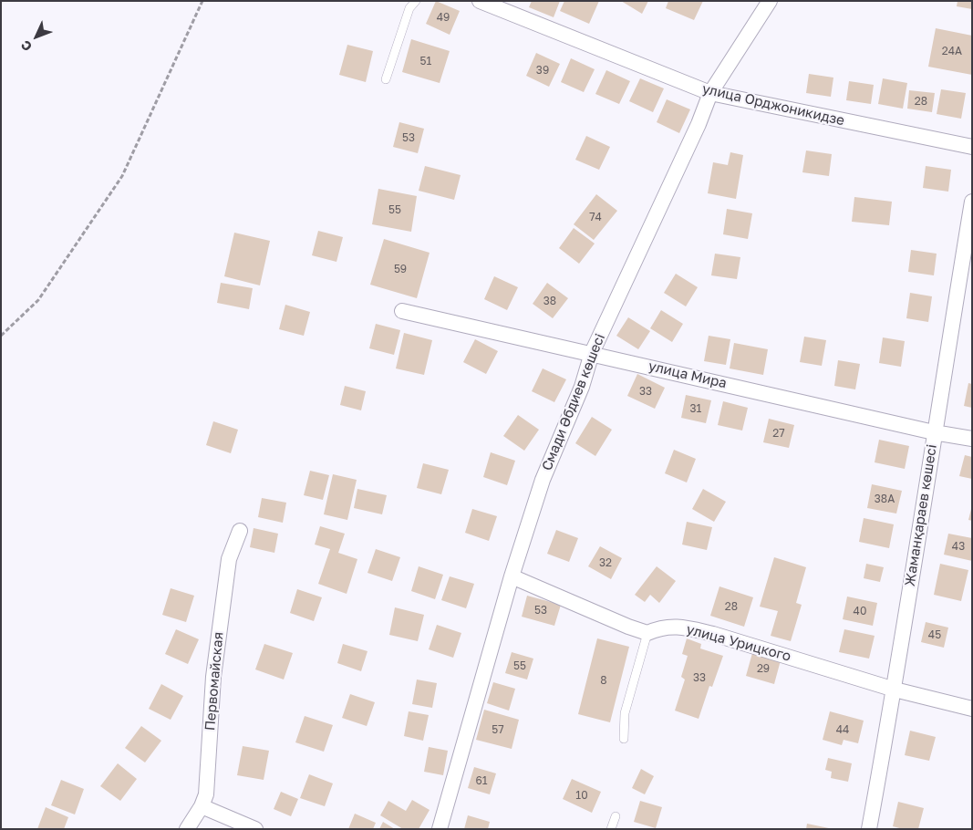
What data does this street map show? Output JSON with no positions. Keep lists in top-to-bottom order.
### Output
{
  "streets": {
    "street": [
      "улица Орджоникидзе",
      "улица Мира",
      "Смади Әбдиев көшесі",
      "Жаманқараев көшесі",
      "улица Урицкого",
      "Первомайская"
    ]
  },
  "crossings": [
    ["улица Орджоникидзе", "Смади Әбдиев көшесі"],
    ["улица Мира", "Смади Әбдиев көшесі"],
    ["улица Мира", "Жаманқараев көшесі"],
    ["Жаманқараев көшесі", "улица Урицкого"]
  ],
  "house_numbers": [
    "49",
    "24А",
    "51",
    "39",
    "28",
    "53",
    "55",
    "74",
    "59",
    "38",
    "33",
    "31",
    "27",
    "38А",
    "43",
    "32",
    "28",
    "53",
    "40",
    "45",
    "55",
    "29",
    "33",
    "8",
    "57",
    "44",
    "61",
    "10"
  ],
  "north": "bottom left"
}
